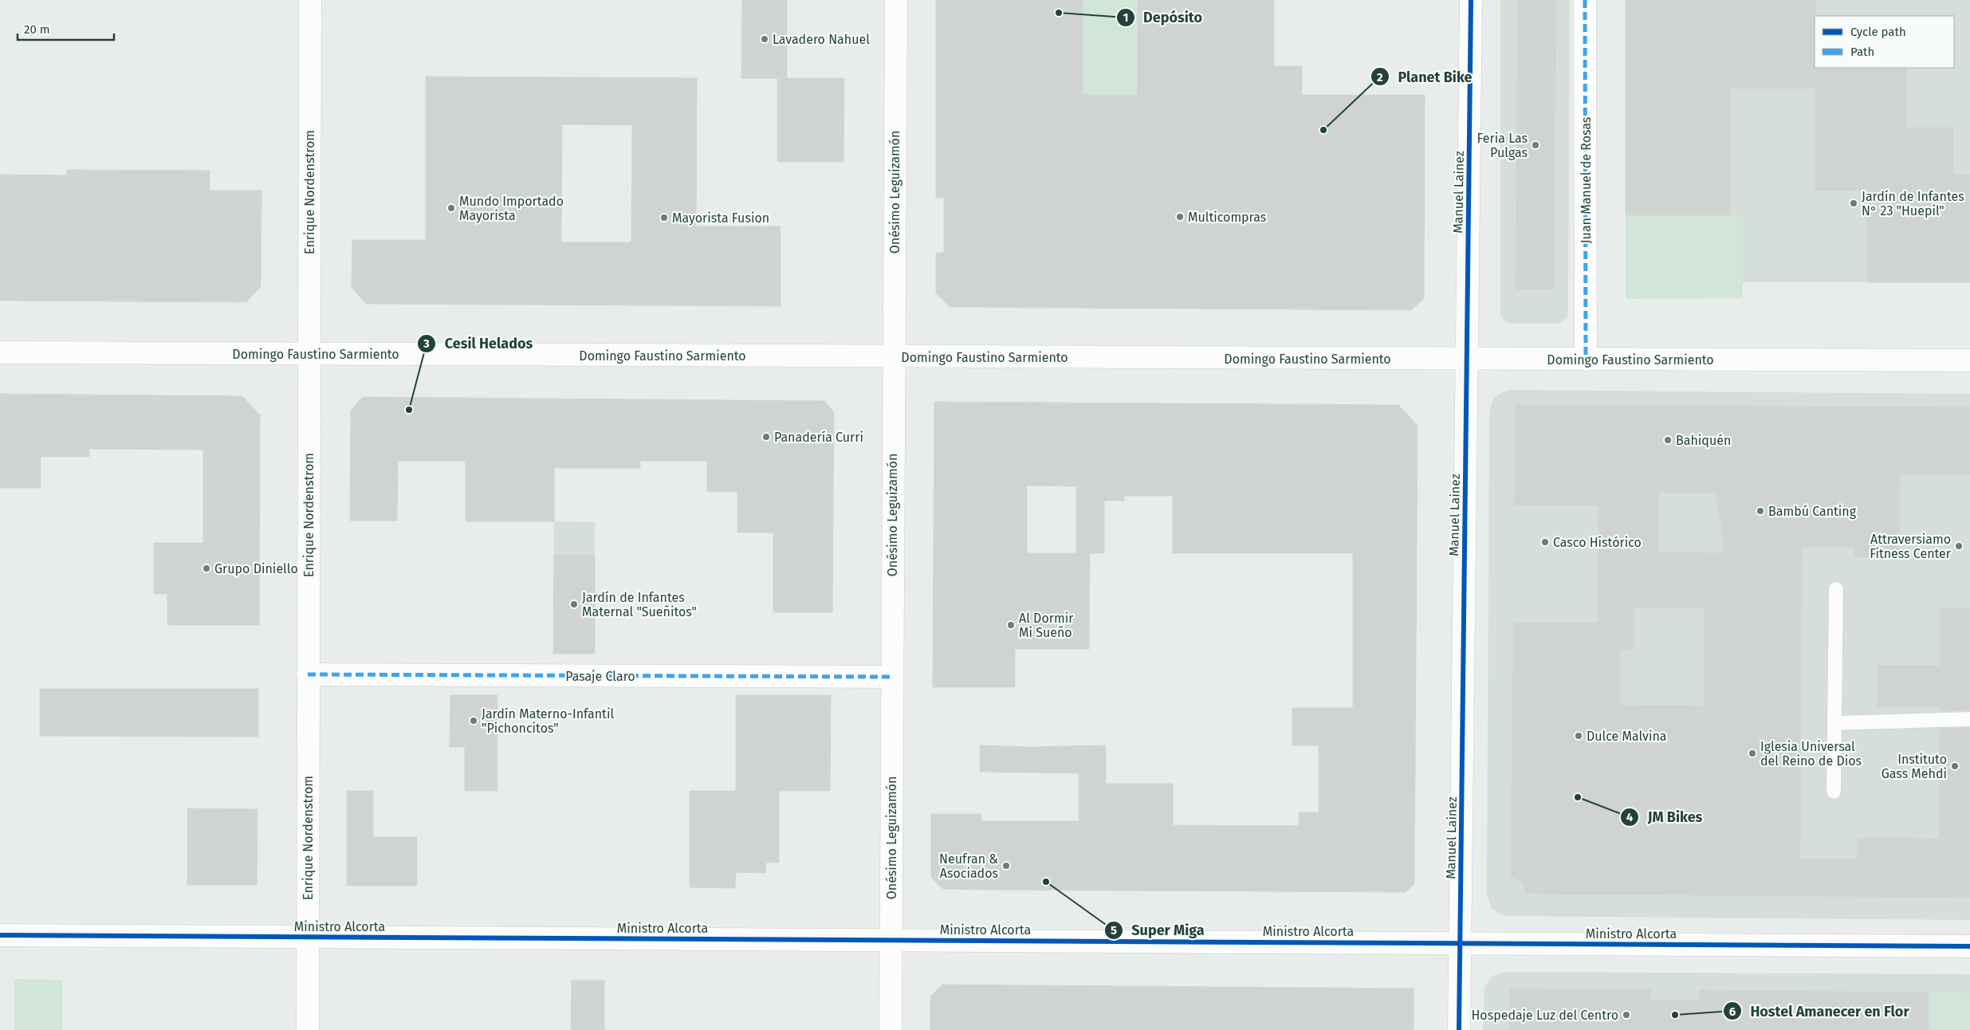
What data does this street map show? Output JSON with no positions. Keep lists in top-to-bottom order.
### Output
{
  "streets": {
    "street": [
      "Juan Manuel de Rosas",
      "Enrique Nordenstrom",
      "Onésimo Leguizamón",
      "Manuel Lainez",
      "Domingo Faustino Sarmiento",
      "Pasaje Claro",
      "Ministro Alcorta"
    ]
  },
  "crossings": [
    ["Juan Manuel de Rosas", "Domingo Faustino Sarmiento"],
    ["Enrique Nordenstrom", "Domingo Faustino Sarmiento"],
    ["Enrique Nordenstrom", "Pasaje Claro"],
    ["Enrique Nordenstrom", "Ministro Alcorta"],
    ["Onésimo Leguizamón", "Domingo Faustino Sarmiento"],
    ["Onésimo Leguizamón", "Pasaje Claro"],
    ["Onésimo Leguizamón", "Ministro Alcorta"],
    ["Manuel Lainez", "Domingo Faustino Sarmiento"],
    ["Manuel Lainez", "Ministro Alcorta"]
  ],
  "places": [
    "Depósito",
    "Lavadero Nahuel",
    "Planet Bike",
    "Feria Las Pulgas",
    "Jardín de Infantes N° 23 \"Huepil\"",
    "Mundo Importado Mayorista",
    "Multicompras",
    "Mayorista Fusion",
    "Cesil Helados",
    "Panadería Curri",
    "Bahiquén",
    "Bambú Canting",
    "Casco Histórico",
    "Attraversiamo Fitness Center",
    "Grupo Diniello",
    "Jardín de Infantes Maternal \"Sueñitos\"",
    "Al Dormir Mi Sueño",
    "Jardín Materno-Infantil \"Pichoncitos\"",
    "Dulce Malvina",
    "Iglesia Universal del Reino de Dios",
    "Instituto Gass Mehdi",
    "JM Bikes",
    "Neufran & Asociados",
    "Super Miga",
    "Hospedaje Luz del Centro",
    "Hostel Amanecer en Flor"
  ],
  "legend": ["Cycle path", "Path"],
  "scale_bar": "20 m"
}
